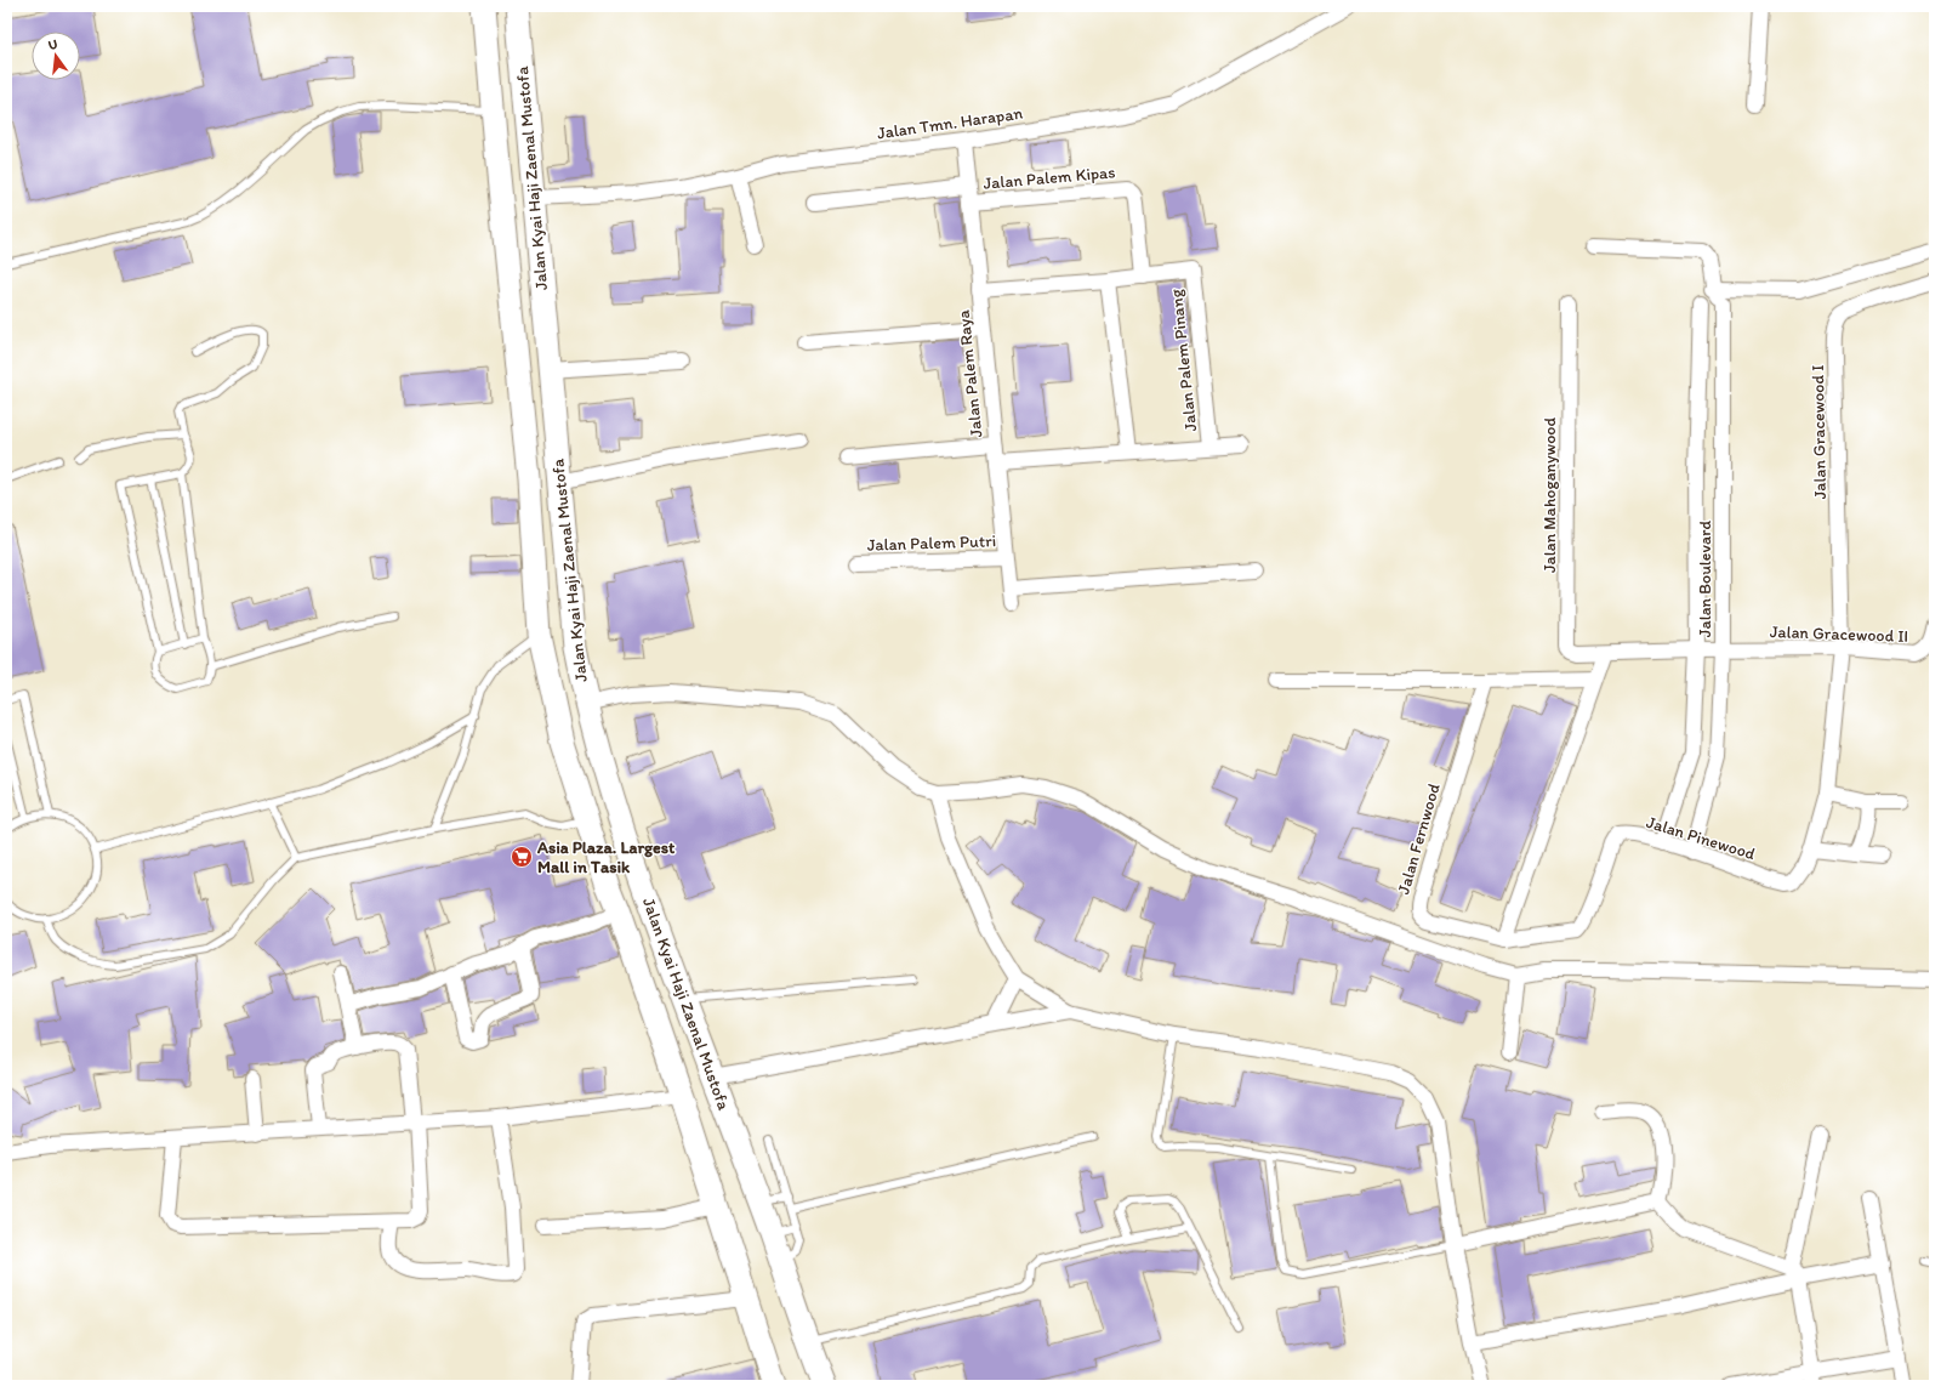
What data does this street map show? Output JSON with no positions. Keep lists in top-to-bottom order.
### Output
{
  "streets": {
    "main road": ["Jalan Kyai Haji Zaenal Mustofa"],
    "street": [
      "Jalan Tmn. Harapan",
      "Jalan Palem Kipas",
      "Jalan Palem Pinang",
      "Jalan Palem Raya",
      "Jalan Gracewood I",
      "Jalan Mahoganywood",
      "Jalan Palem Putri",
      "Jalan Boulevard",
      "Jalan Gracewood II",
      "Jalan Pinewood",
      "Jalan Fernwood"
    ]
  },
  "crossings": [
    ["Jalan Tmn. Harapan", "Jalan Kyai Haji Zaenal Mustofa"],
    ["Jalan Tmn. Harapan", "Jalan Palem Raya"],
    ["Jalan Palem Kipas", "Jalan Palem Pinang"],
    ["Jalan Palem Kipas", "Jalan Palem Raya"],
    ["Jalan Palem Raya", "Jalan Palem Putri"],
    ["Jalan Gracewood I", "Jalan Gracewood II"],
    ["Jalan Gracewood I", "Jalan Pinewood"],
    ["Jalan Mahoganywood", "Jalan Gracewood II"],
    ["Jalan Boulevard", "Jalan Gracewood II"],
    ["Jalan Boulevard", "Jalan Pinewood"],
    ["Jalan Gracewood II", "Jalan Pinewood"],
    ["Jalan Pinewood", "Jalan Fernwood"]
  ],
  "places": {
    "supermarket": ["Asia Plaza. Largest Mall in Tasik"]
  },
  "north": "top"
}
